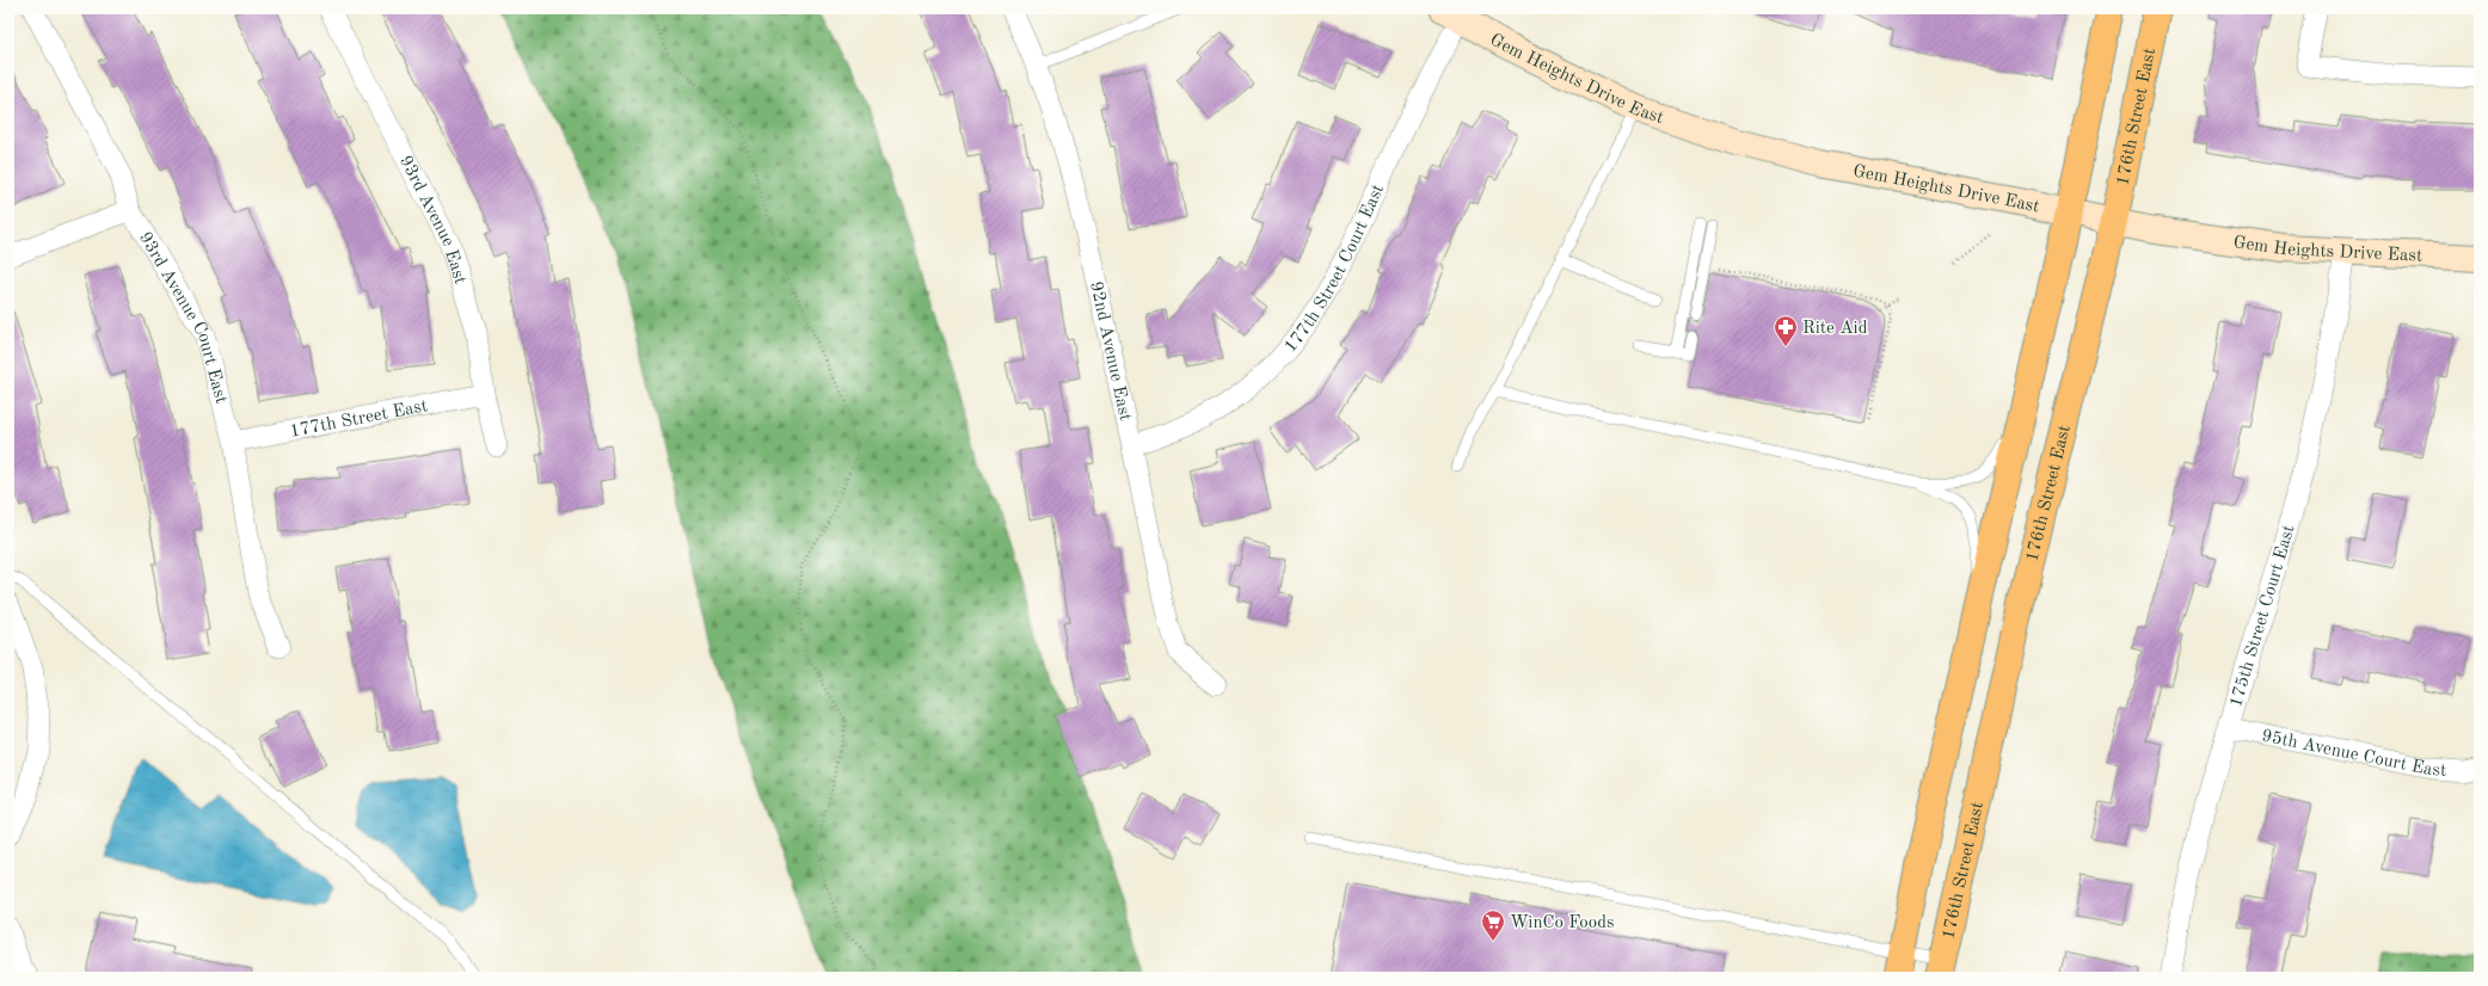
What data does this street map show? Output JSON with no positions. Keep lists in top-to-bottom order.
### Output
{
  "streets": {
    "main road": ["176th Street East"],
    "street": [
      "Gem Heights Drive East",
      "93rd Avenue East",
      "177th Street Court East",
      "93rd Avenue Court East",
      "92nd Avenue East",
      "177th Street East",
      "175th Street Court East",
      "95th Avenue Court East"
    ]
  },
  "crossings": [
    ["Gem Heights Drive East", "176th Street East"],
    ["Gem Heights Drive East", "177th Street Court East"],
    ["Gem Heights Drive East", "175th Street Court East"],
    ["93rd Avenue East", "177th Street East"],
    ["177th Street Court East", "92nd Avenue East"],
    ["93rd Avenue Court East", "177th Street East"],
    ["175th Street Court East", "95th Avenue Court East"]
  ],
  "places": {
    "pharmacy": ["Rite Aid"],
    "supermarket": ["WinCo Foods"]
  }
}
